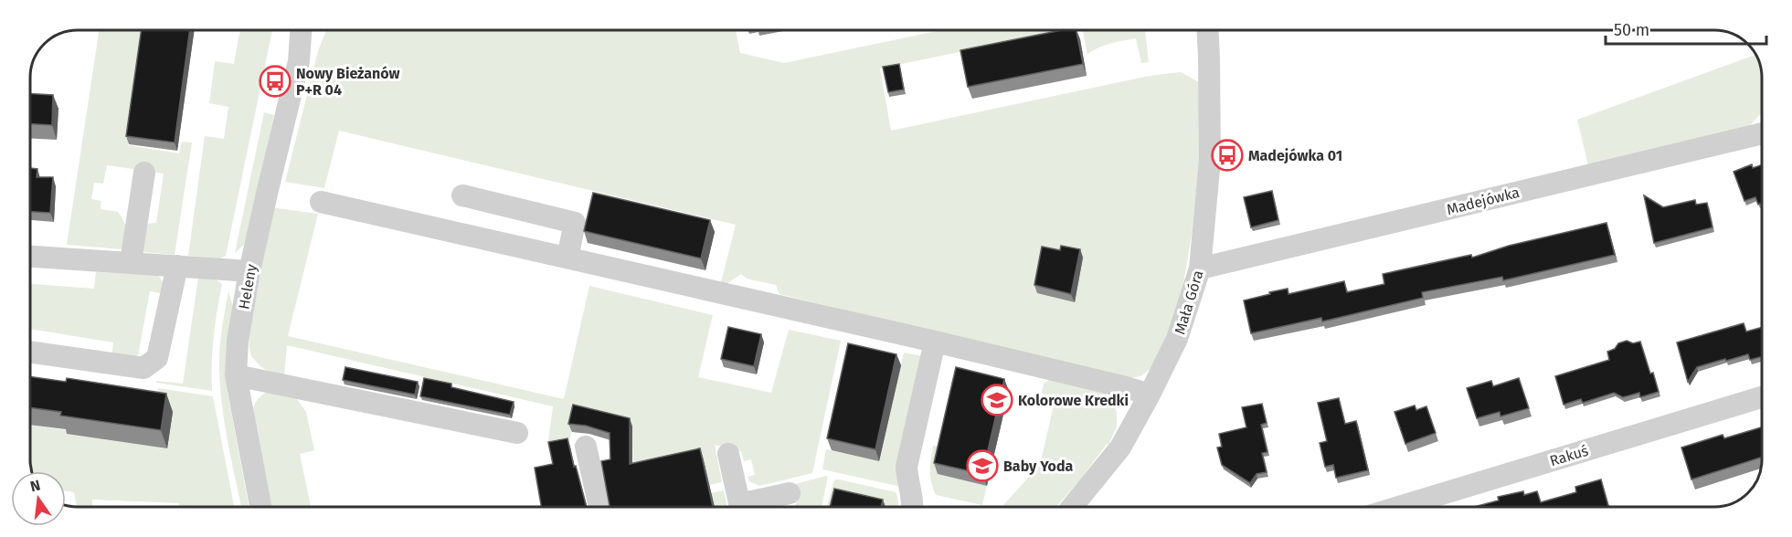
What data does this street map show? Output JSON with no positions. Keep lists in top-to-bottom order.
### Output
{
  "streets": {
    "street": [
      "Madejówka",
      "Heleny",
      "Mała Góra",
      "Rakuś"
    ]
  },
  "crossings": [
    ["Madejówka", "Mała Góra"]
  ],
  "places": {
    "bus stop": ["Nowy Bieżanów P+R 04", "Madejówka 01"],
    "school or university": ["Kolorowe Kredki", "Baby Yoda"]
  },
  "scale_bar": "50 m",
  "north": "top"
}
